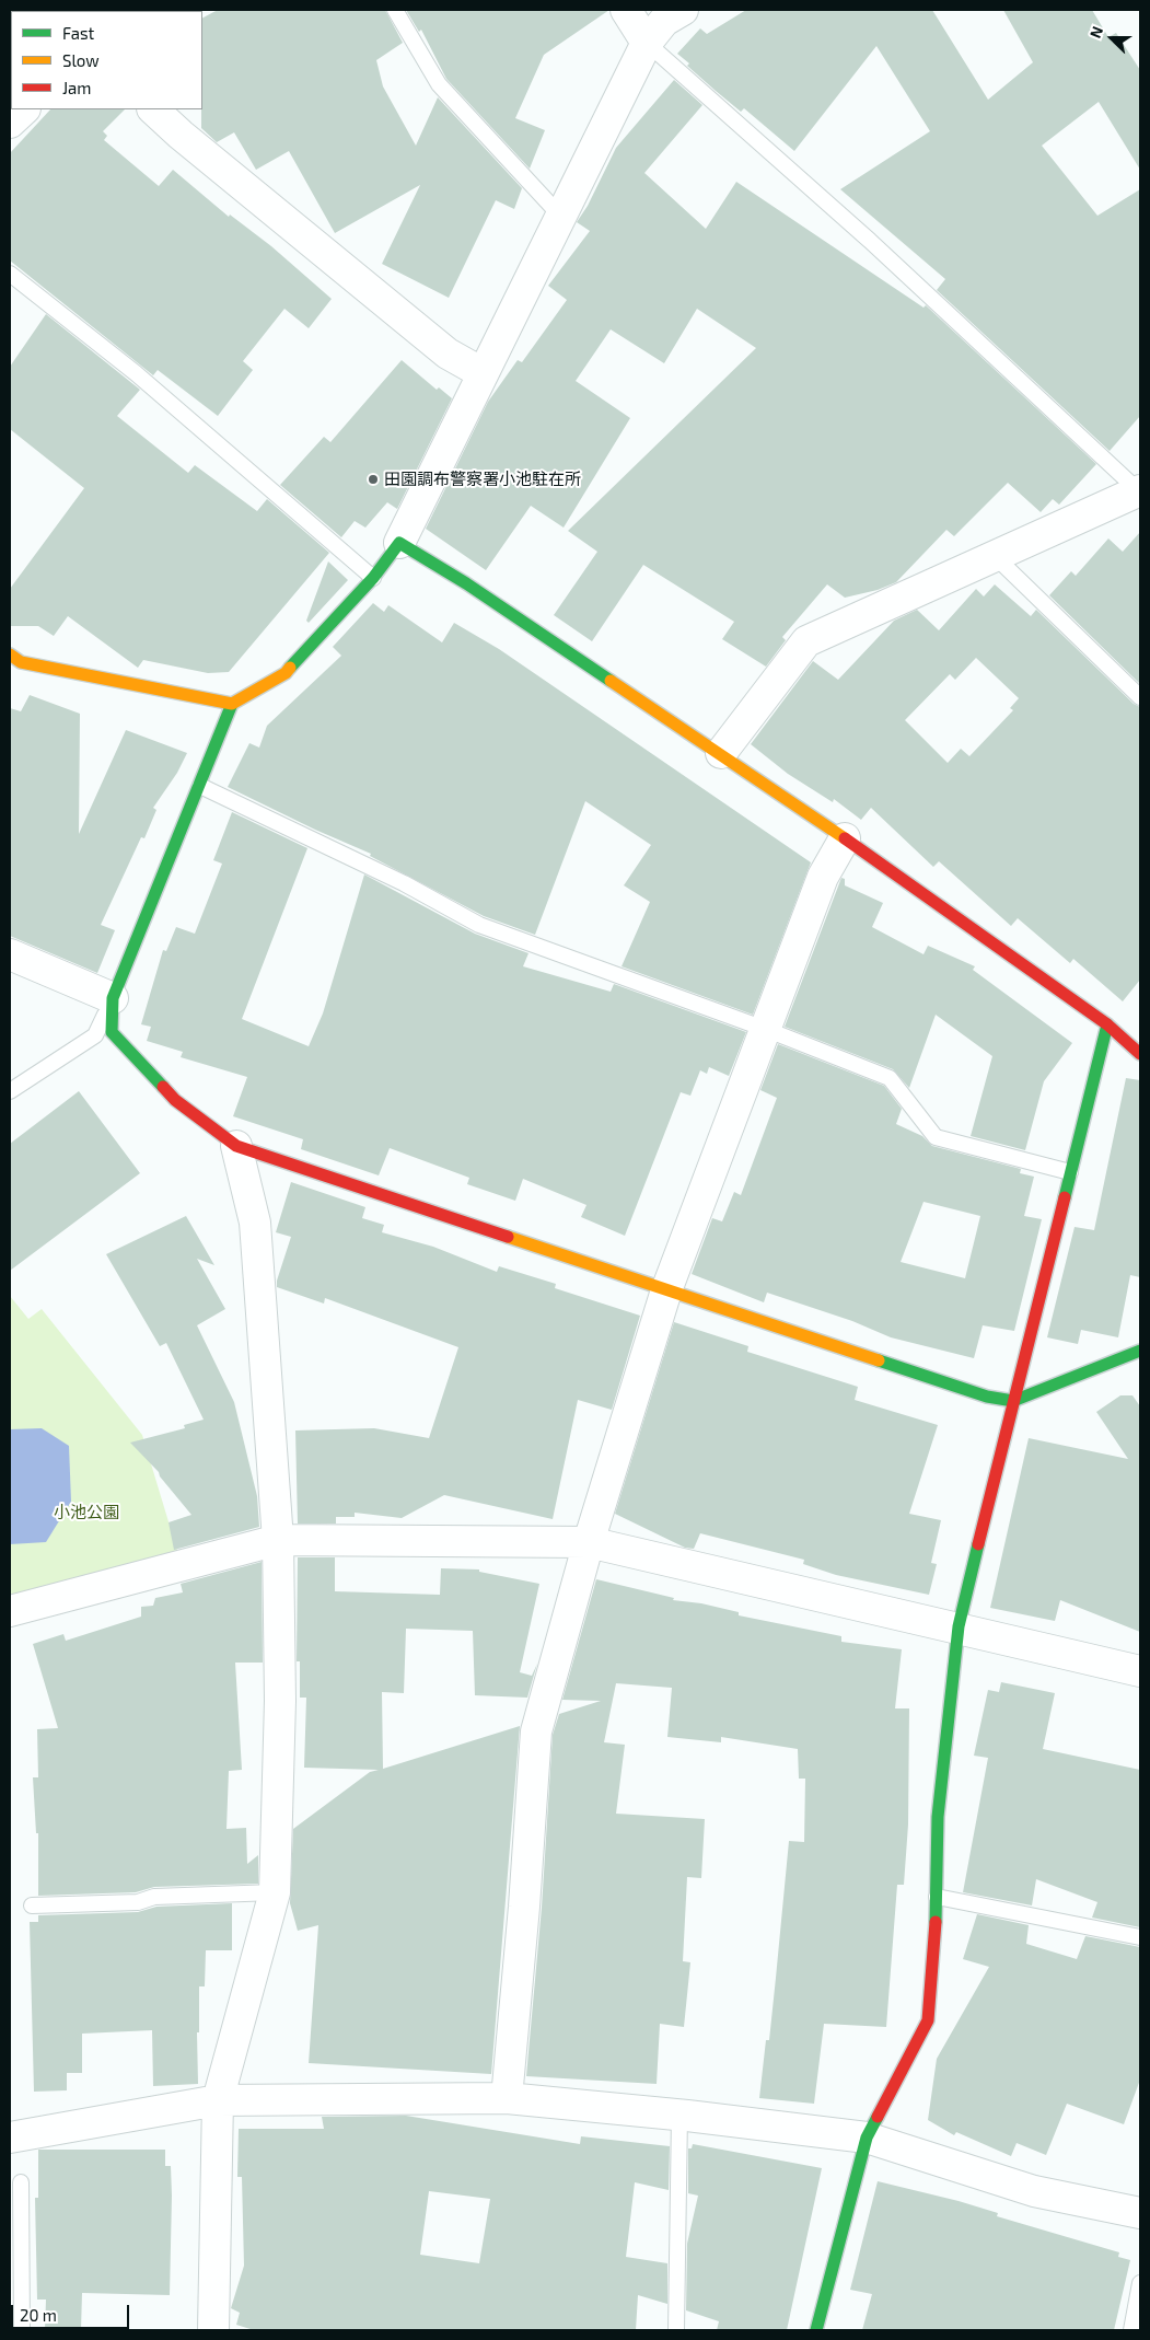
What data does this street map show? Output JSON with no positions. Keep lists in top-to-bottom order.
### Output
{
  "parks": ["小池公園"],
  "places": ["田園調布警察署小池駐在所"],
  "legend": ["Fast", "Slow", "Jam"],
  "scale_bar": "20 m",
  "north": "left"
}
